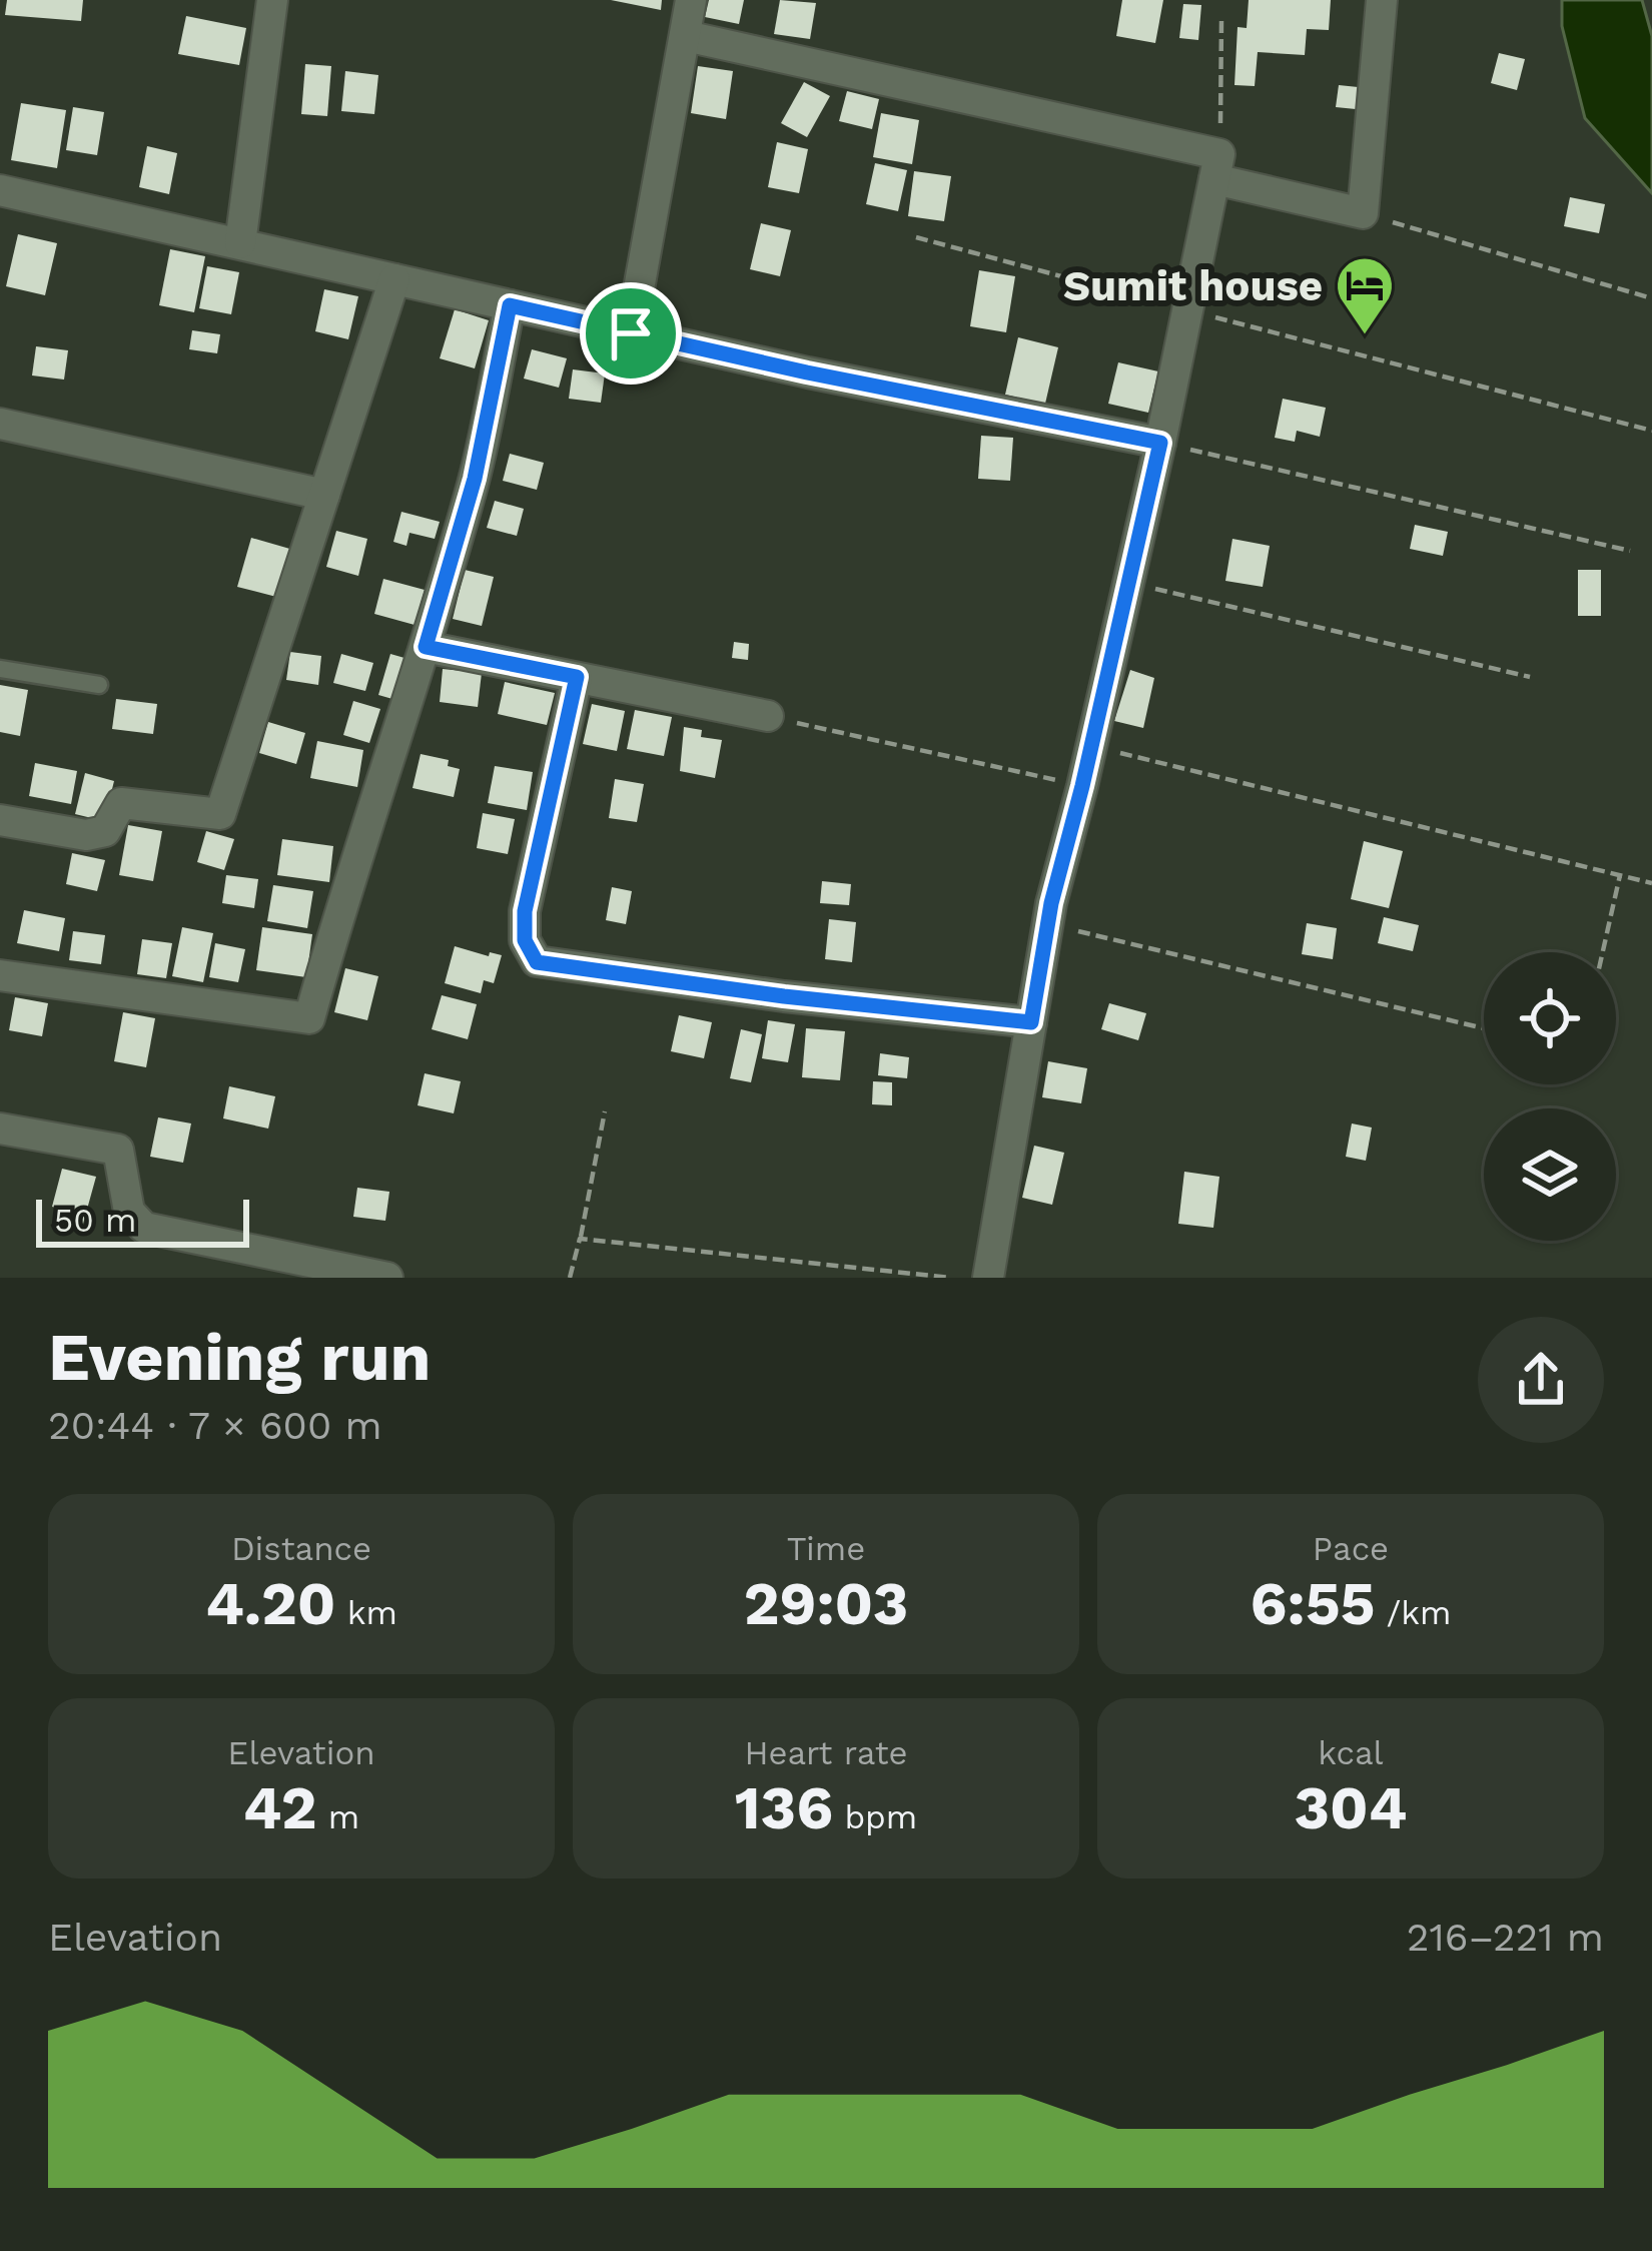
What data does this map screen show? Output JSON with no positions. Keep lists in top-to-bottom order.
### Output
{
  "places": {
    "hotel": ["Sumit house"]
  },
  "scale_bar": "50 m",
  "page": {
    "scale": "50 m",
    "heading": ["Evening run", "20:44 · 7 × 600 m"],
    "stats": [
      ["Distance", "4.20 km"],
      ["Time", "29:03"],
      ["Pace", "6:55 /km"],
      ["Elevation", "42 m"],
      ["Heart rate", "136 bpm"],
      ["kcal", "304"]
    ],
    "chart": ["Elevation", "216–221 m"]
  }
}
